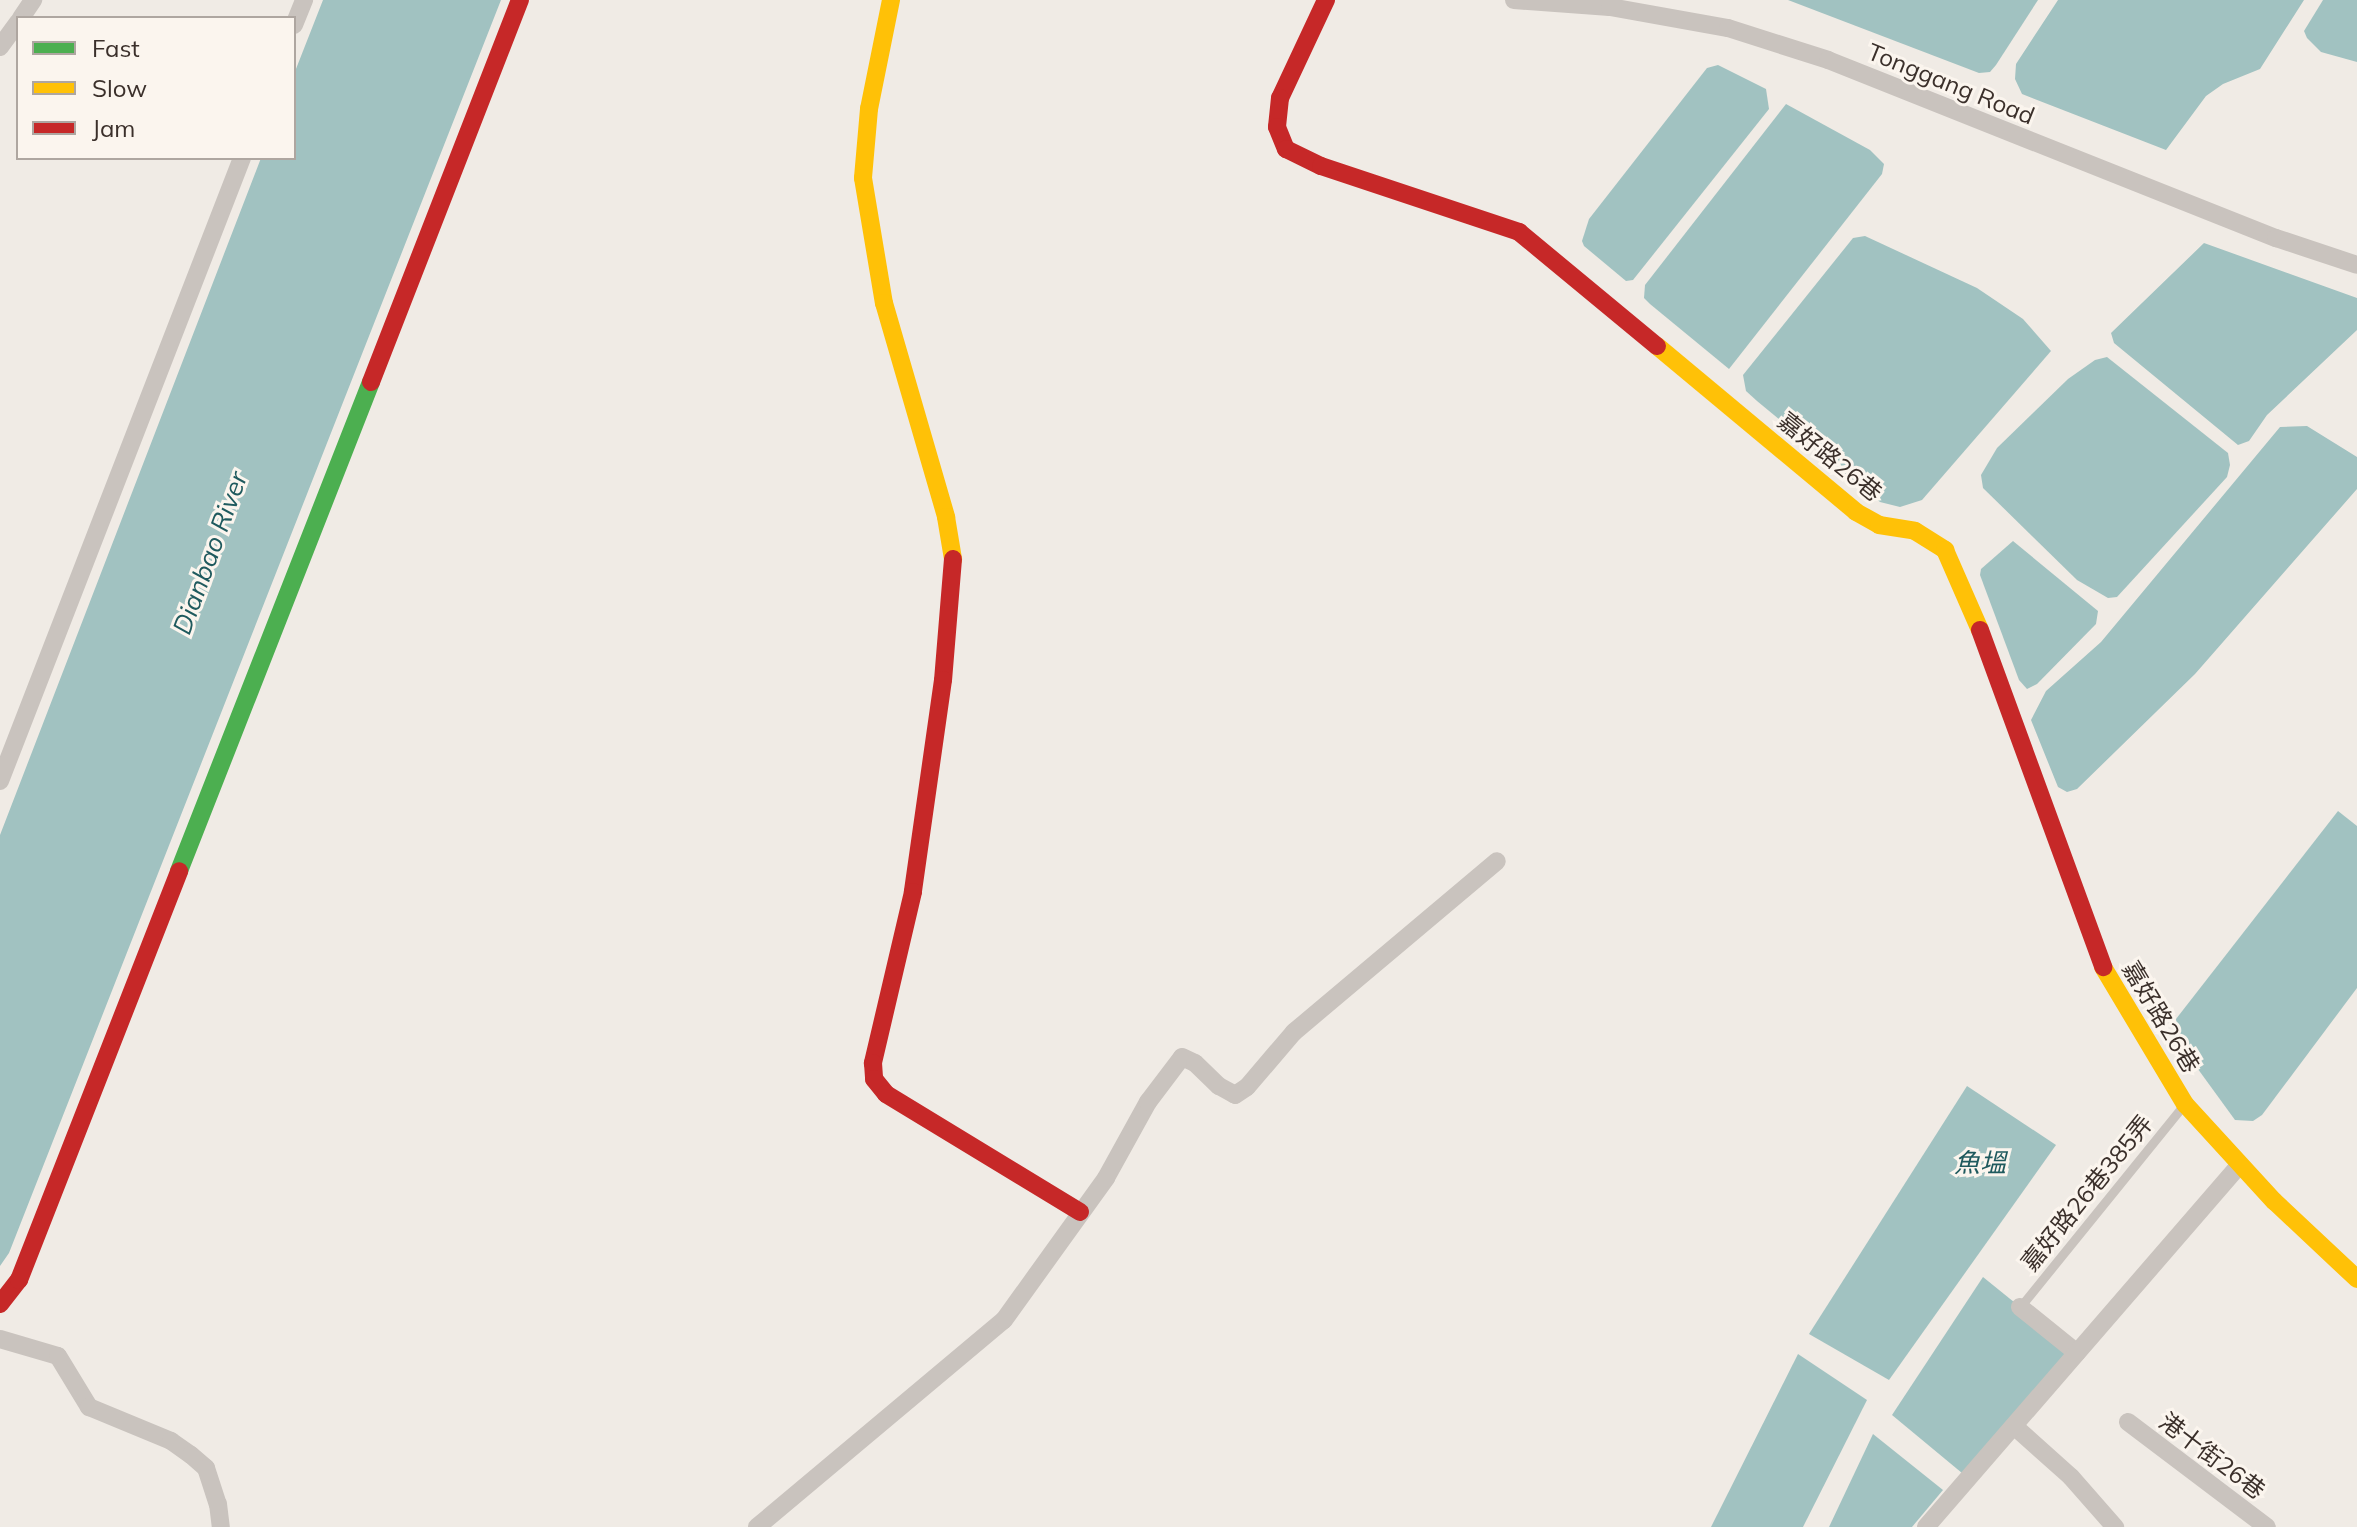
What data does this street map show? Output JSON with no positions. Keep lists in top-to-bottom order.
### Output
{
  "streets": {
    "street": ["Tonggang Road", "嘉好路26巷", "港十街26巷"],
    "lane": ["嘉好路26巷385弄"]
  },
  "crossings": [
    ["嘉好路26巷", "嘉好路26巷385弄"]
  ],
  "water": ["Dianbao River", "魚塭"],
  "legend": ["Fast", "Slow", "Jam"]
}
